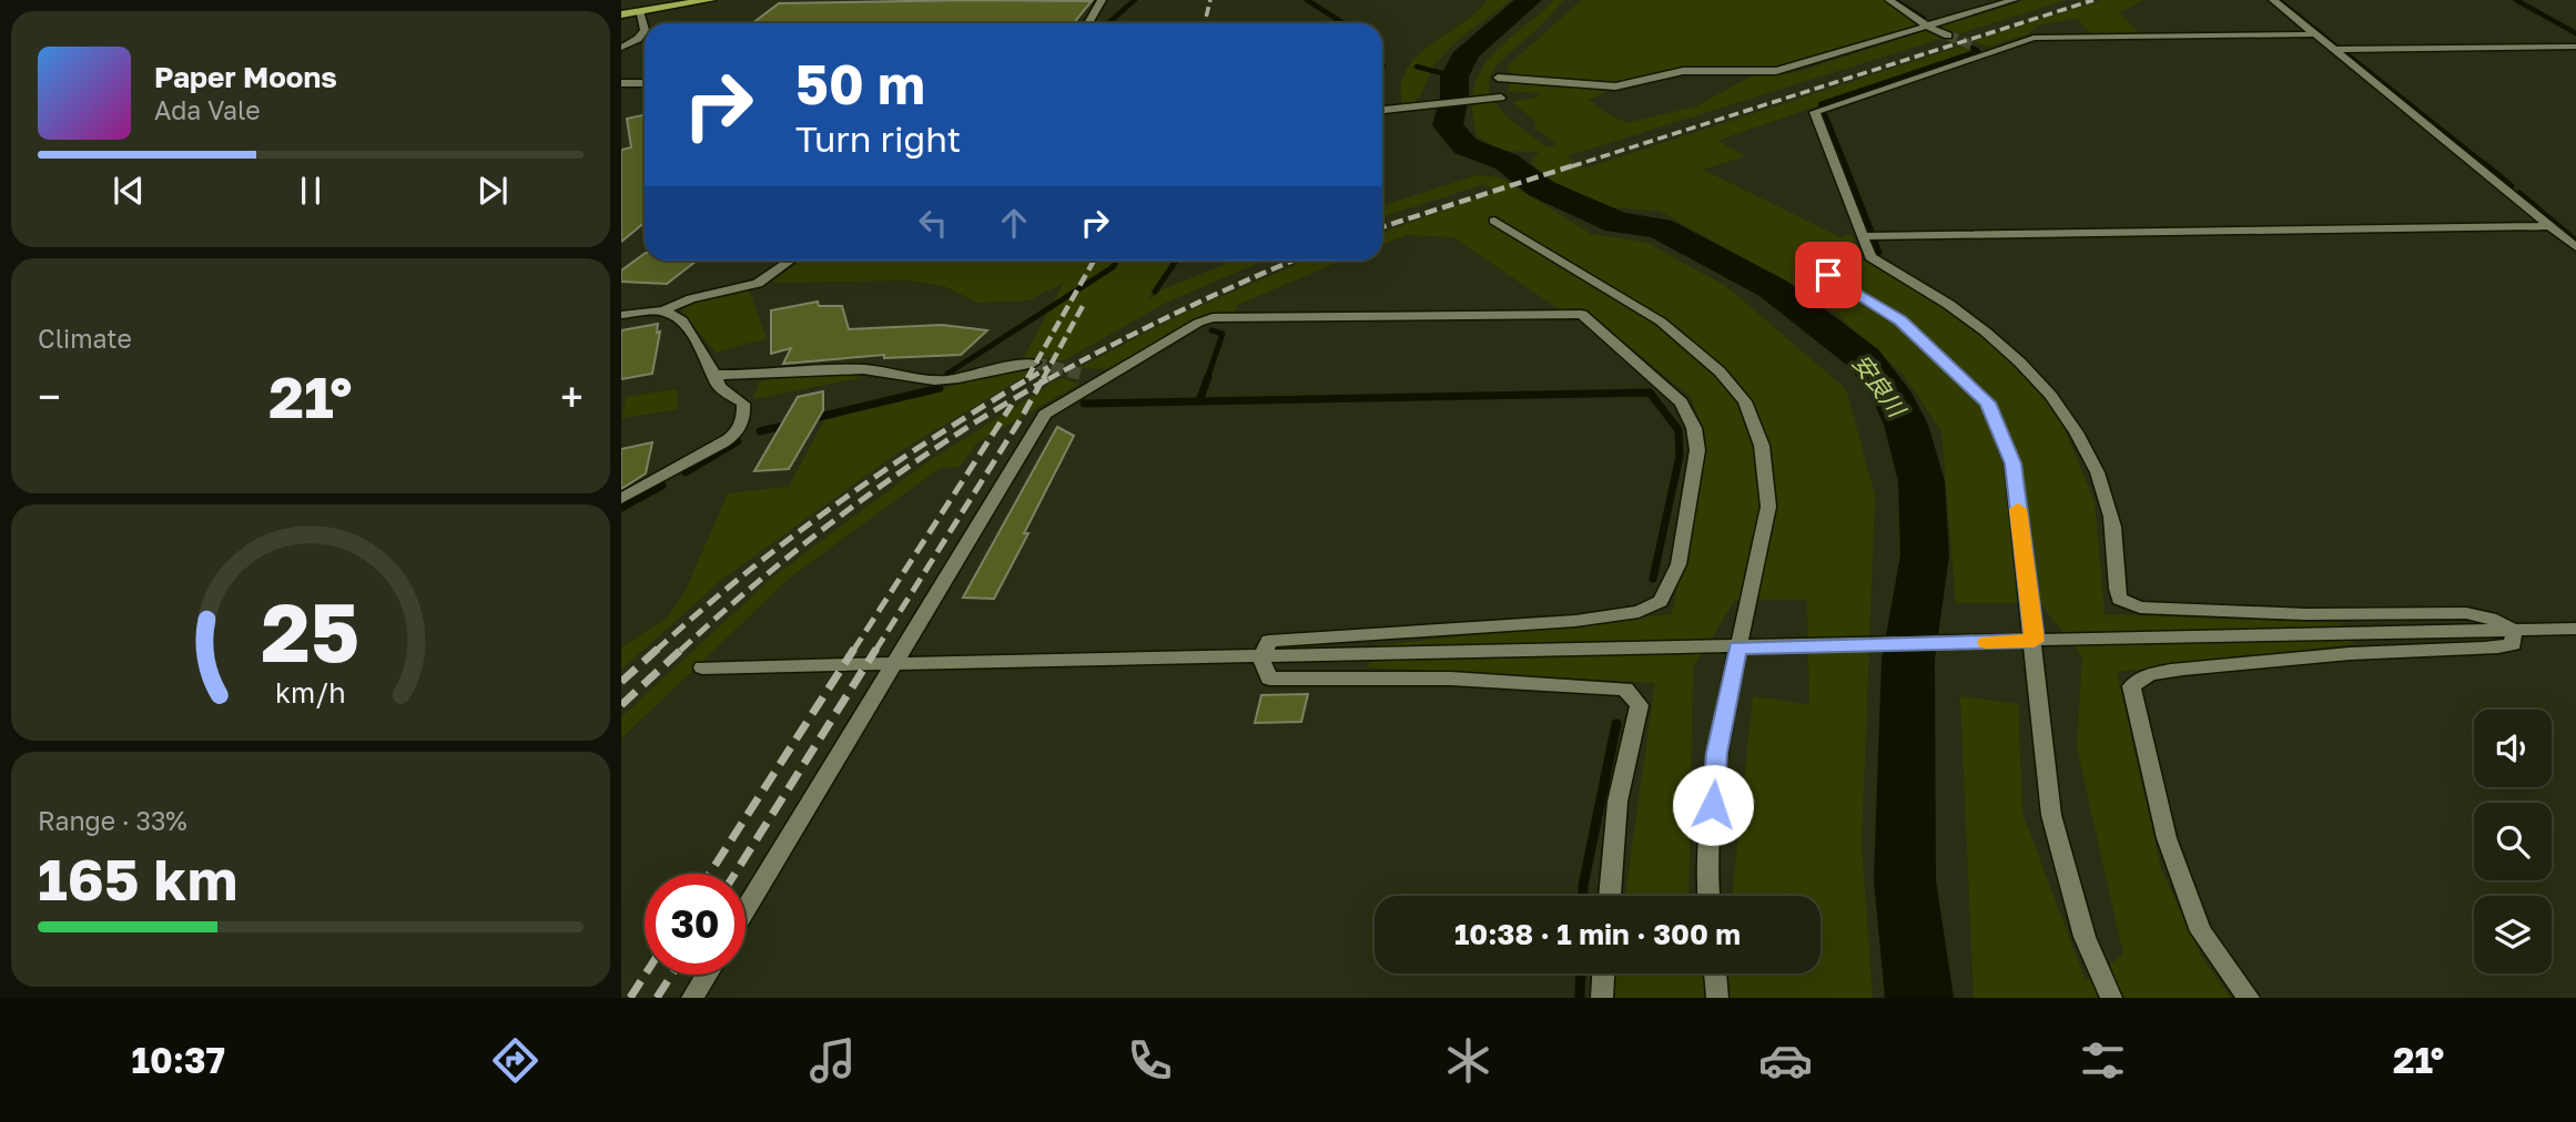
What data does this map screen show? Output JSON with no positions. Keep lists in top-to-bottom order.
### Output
{
  "water": ["安良川"],
  "page": {
    "turn": ["50 m", "Turn right"],
    "song": ["Paper Moons", "Ada Vale"],
    "tile": [
      "Climate",
      ["Range · 33%", "165 km"]
    ],
    "heat": ["−", "21°", "+"],
    "limit": "30",
    "trip": "10:38 · 1 min · 300 m",
    "tabs": ["10:37", "21°"],
    "gauge": ["25", "km/h"]
  }
}
